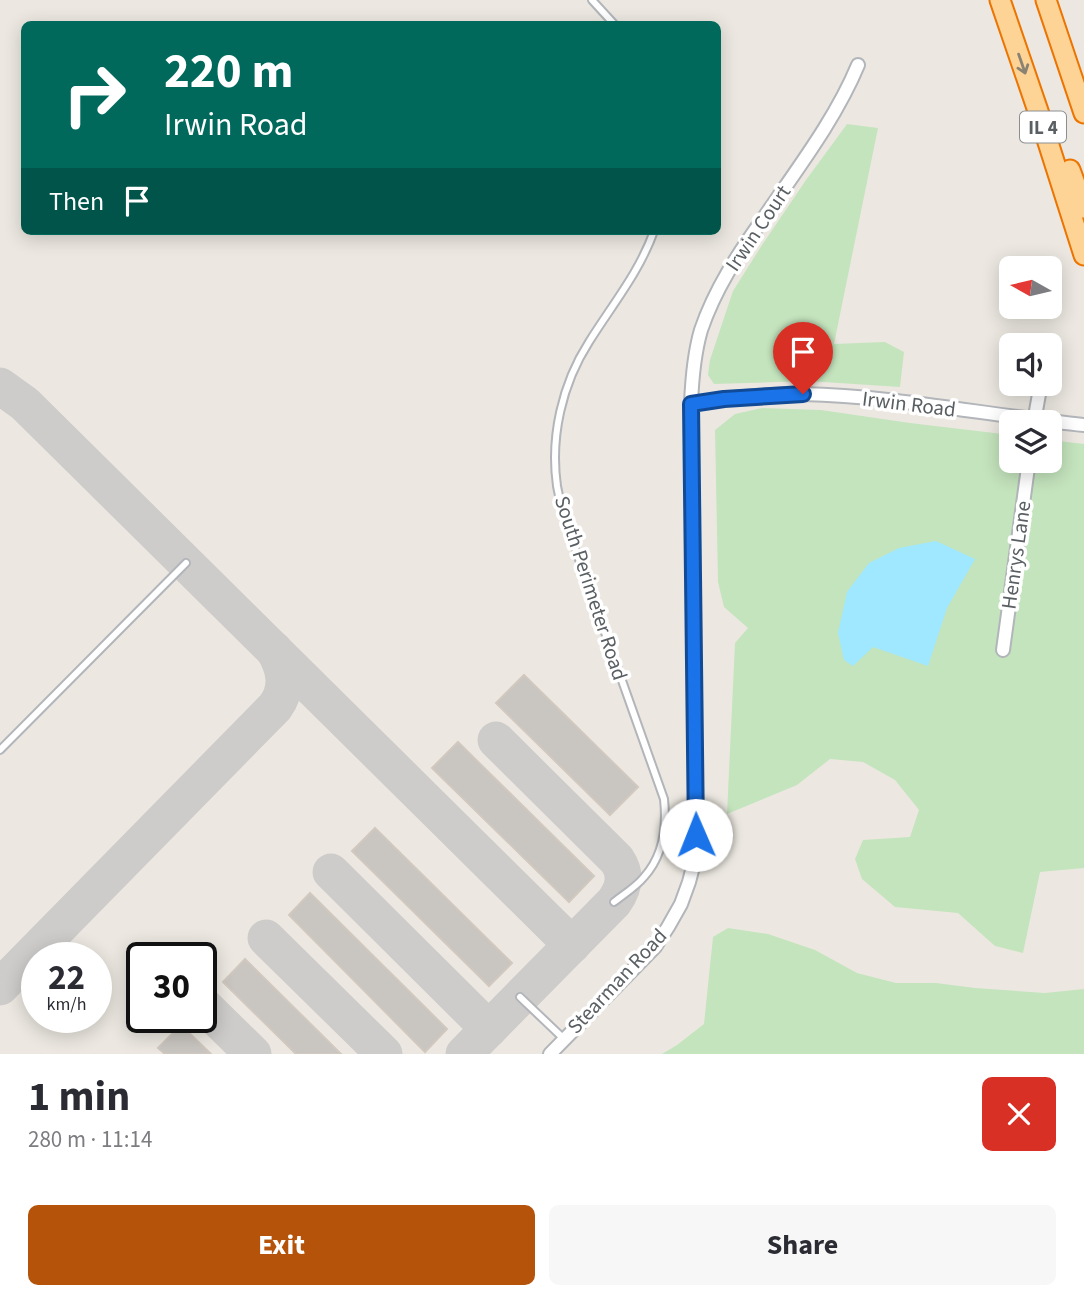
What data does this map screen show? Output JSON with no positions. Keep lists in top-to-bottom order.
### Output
{
  "streets": {
    "highway": ["IL 4"],
    "street": [
      "Irwin Court",
      "Irwin Road",
      "Henrys Lane",
      "Stearman Road"
    ],
    "lane": ["South Perimeter Road"]
  },
  "crossings": [
    ["Irwin Court", "Irwin Road"],
    ["Irwin Court", "Stearman Road"],
    ["Irwin Road", "Stearman Road"]
  ],
  "north": "left",
  "page": {
    "turn": ["220 m", "Irwin Road"],
    "then": "Then",
    "speed": "22 km/h",
    "limit": "30",
    "heading": ["1 min", "280 m · 11:14"],
    "buttons": ["Exit", "Share"]
  }
}
